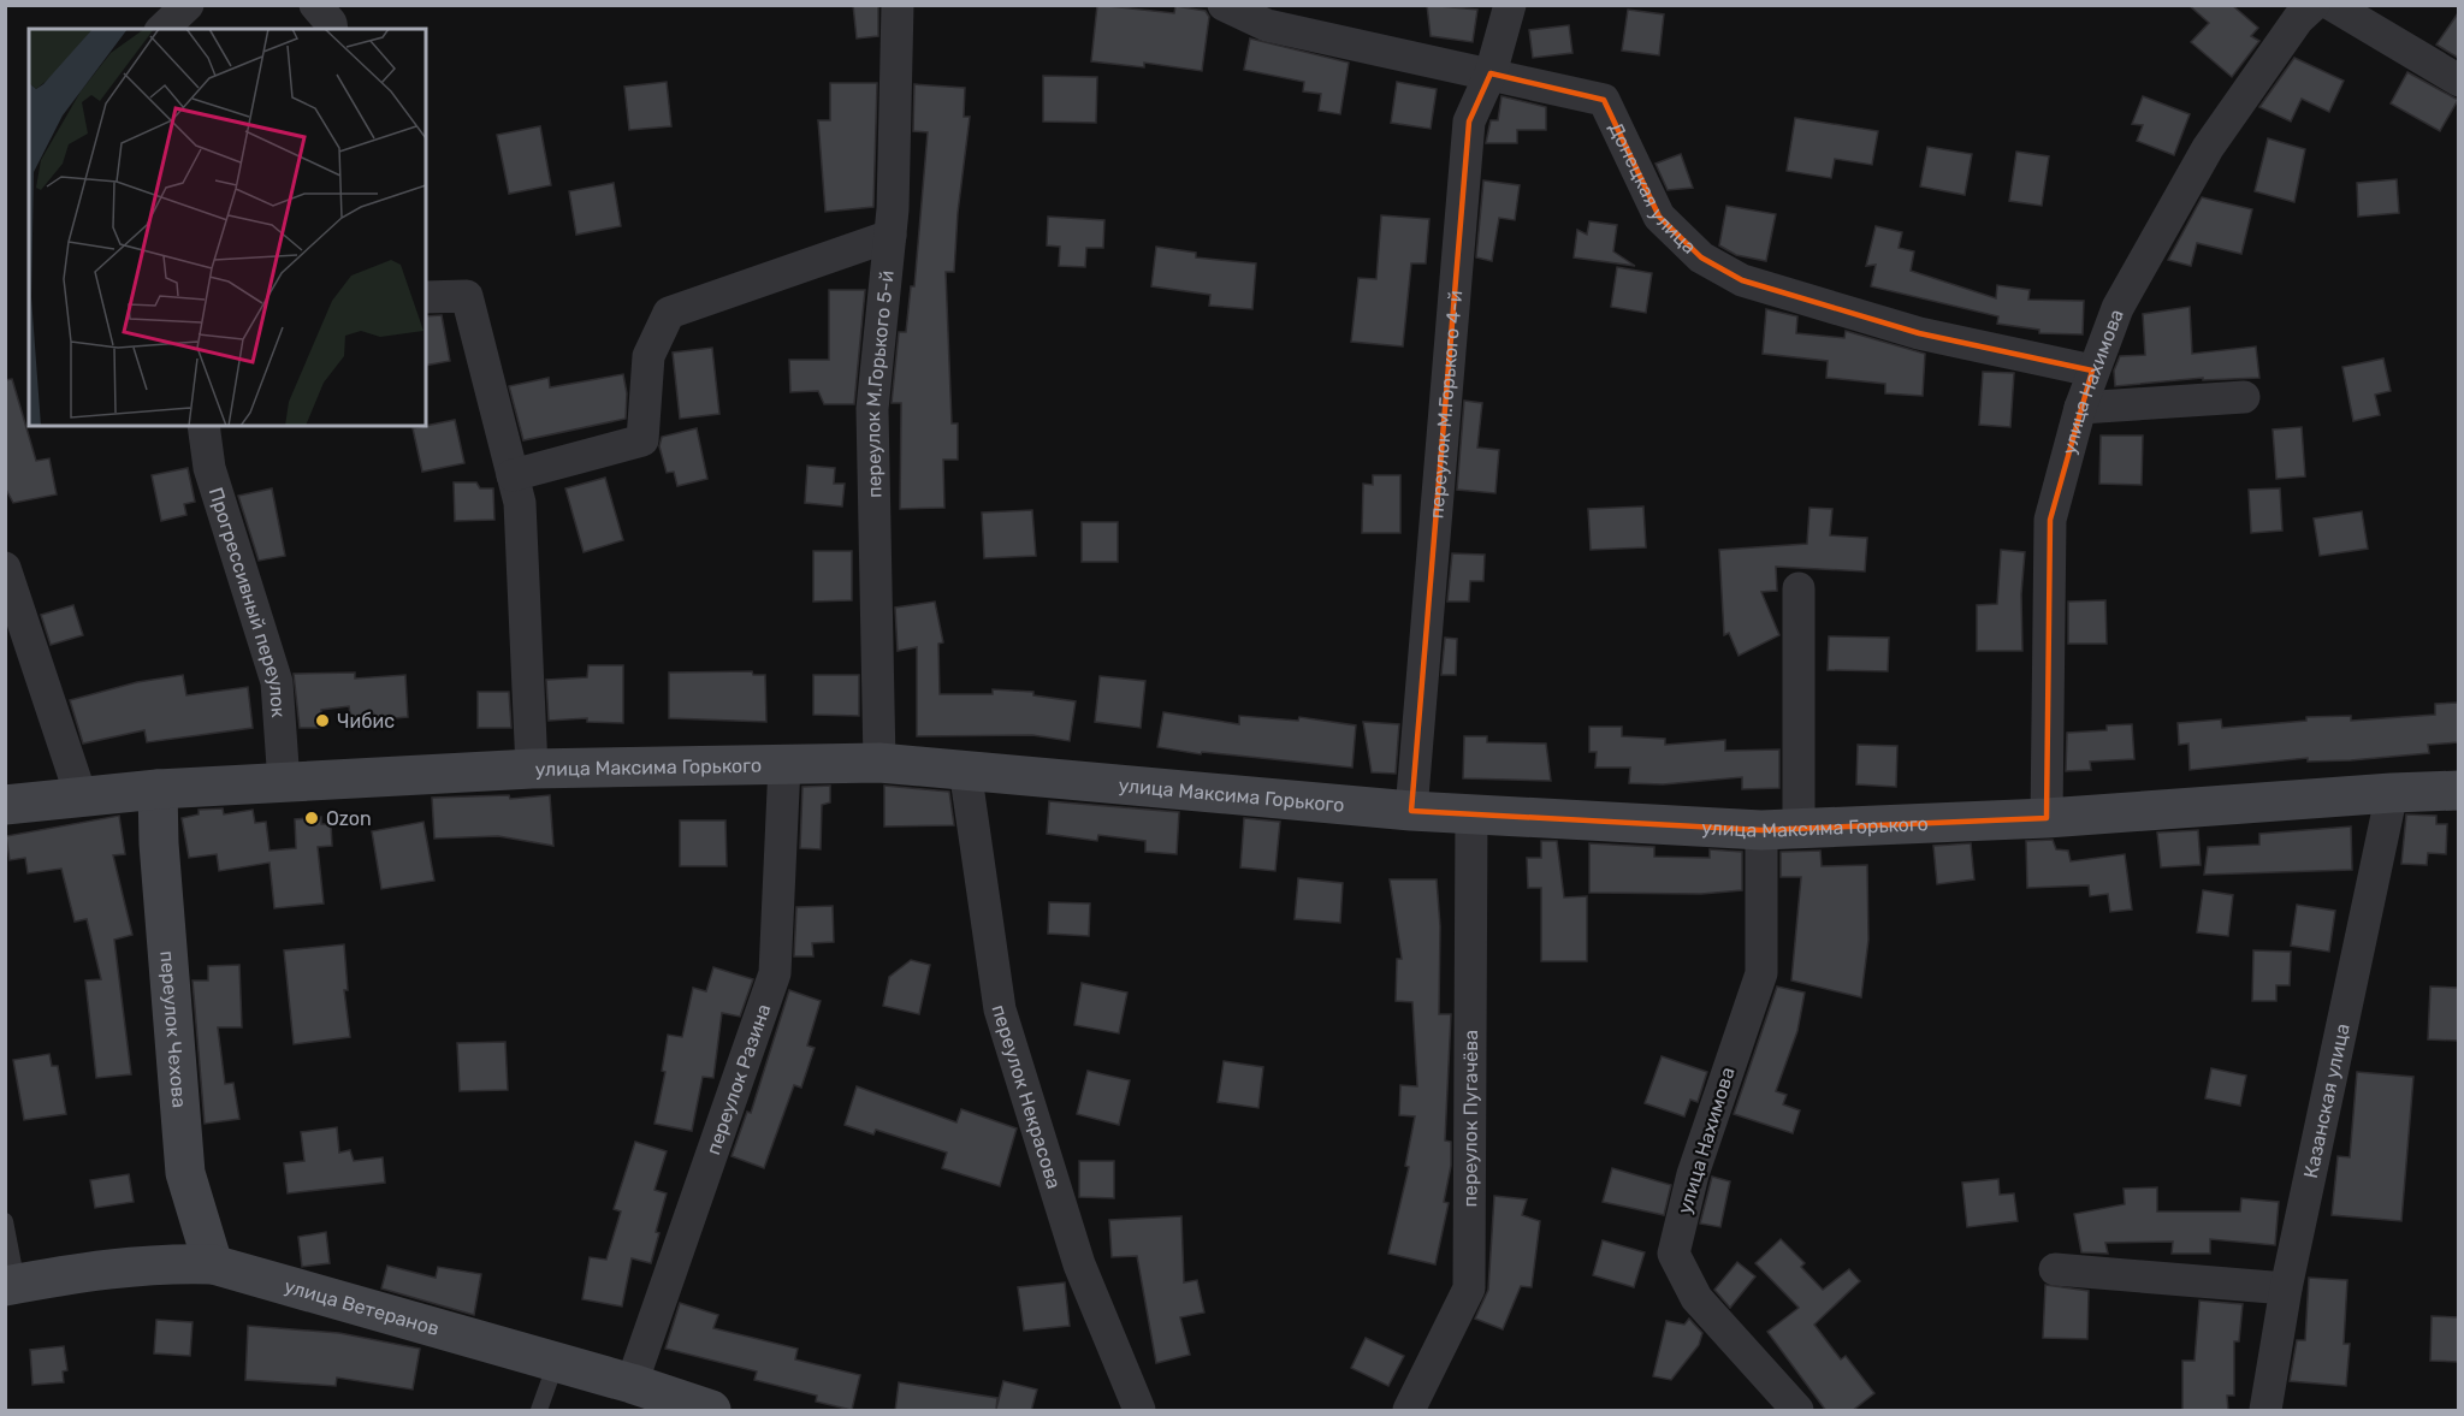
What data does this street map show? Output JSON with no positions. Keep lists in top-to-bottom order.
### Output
{
  "streets": {
    "street": [
      "Донецкая улица",
      "переулок М.Горького 5-й",
      "улица Нахимова",
      "переулок М.Горького 4-й",
      "Прогрессивный переулок",
      "улица Максима Горького",
      "переулок Чехова",
      "переулок Разина",
      "переулок Некрасова",
      "Казанская улица",
      "переулок Пугачёва",
      "улица Ветеранов"
    ]
  },
  "crossings": [
    ["Донецкая улица", "улица Нахимова"],
    ["Донецкая улица", "переулок М.Горького 4-й"],
    ["переулок М.Горького 5-й", "улица Максима Горького"],
    ["улица Нахимова", "улица Максима Горького"],
    ["переулок М.Горького 4-й", "улица Максима Горького"],
    ["Прогрессивный переулок", "улица Максима Горького"],
    ["улица Максима Горького", "переулок Чехова"],
    ["улица Максима Горького", "переулок Разина"],
    ["улица Максима Горького", "переулок Некрасова"],
    ["улица Максима Горького", "Казанская улица"],
    ["улица Максима Горького", "переулок Пугачёва"],
    ["переулок Чехова", "улица Ветеранов"],
    ["переулок Разина", "улица Ветеранов"]
  ],
  "places": ["Чибис", "Ozon"]
}
